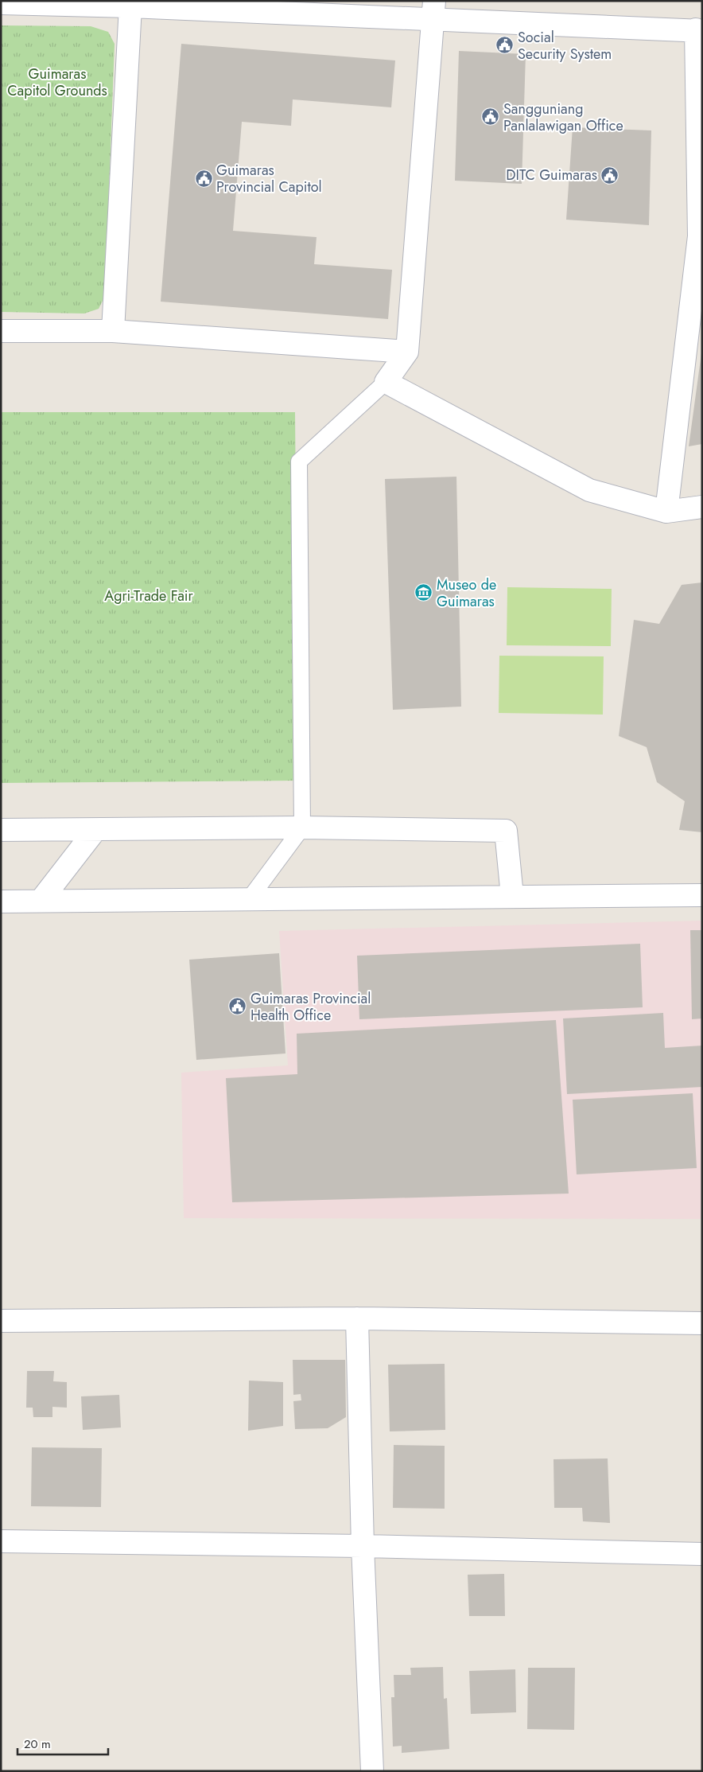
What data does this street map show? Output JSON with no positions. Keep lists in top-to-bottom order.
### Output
{
  "parks": ["Guimaras Capitol Grounds", "Agri-Trade Fair"],
  "places": {
    "public building": [
      "Social Security System",
      "Sangguniang Panlalawigan Office",
      "DITC Guimaras",
      "Guimaras Provincial Capitol",
      "Guimaras Provincial Health Office"
    ],
    "museum": ["Museo de Guimaras"]
  },
  "scale_bar": "20 m"
}
